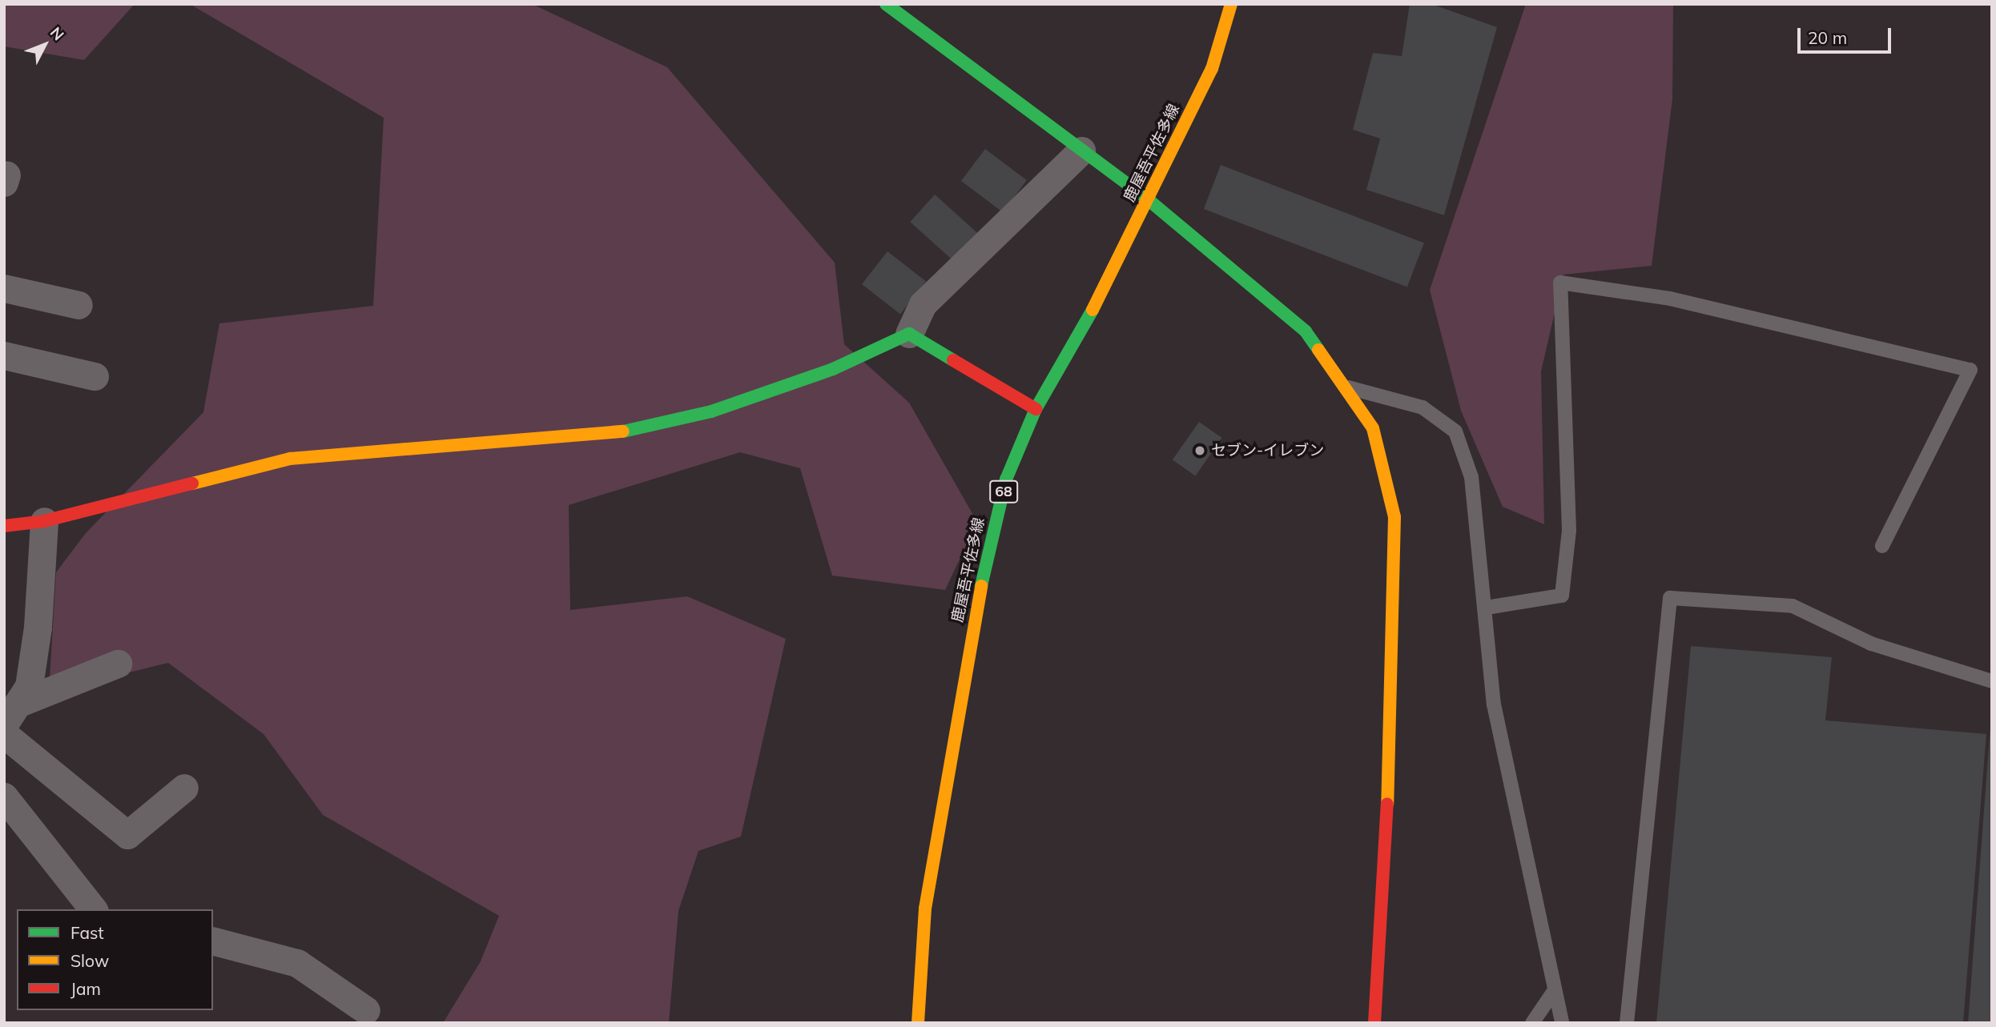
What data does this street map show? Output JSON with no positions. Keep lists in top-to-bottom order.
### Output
{
  "streets": {
    "street": ["鹿屋吾平佐多線", "68"]
  },
  "places": ["セブン-イレブン"],
  "legend": ["Fast", "Slow", "Jam"],
  "scale_bar": "20 m",
  "north": "top right"
}
